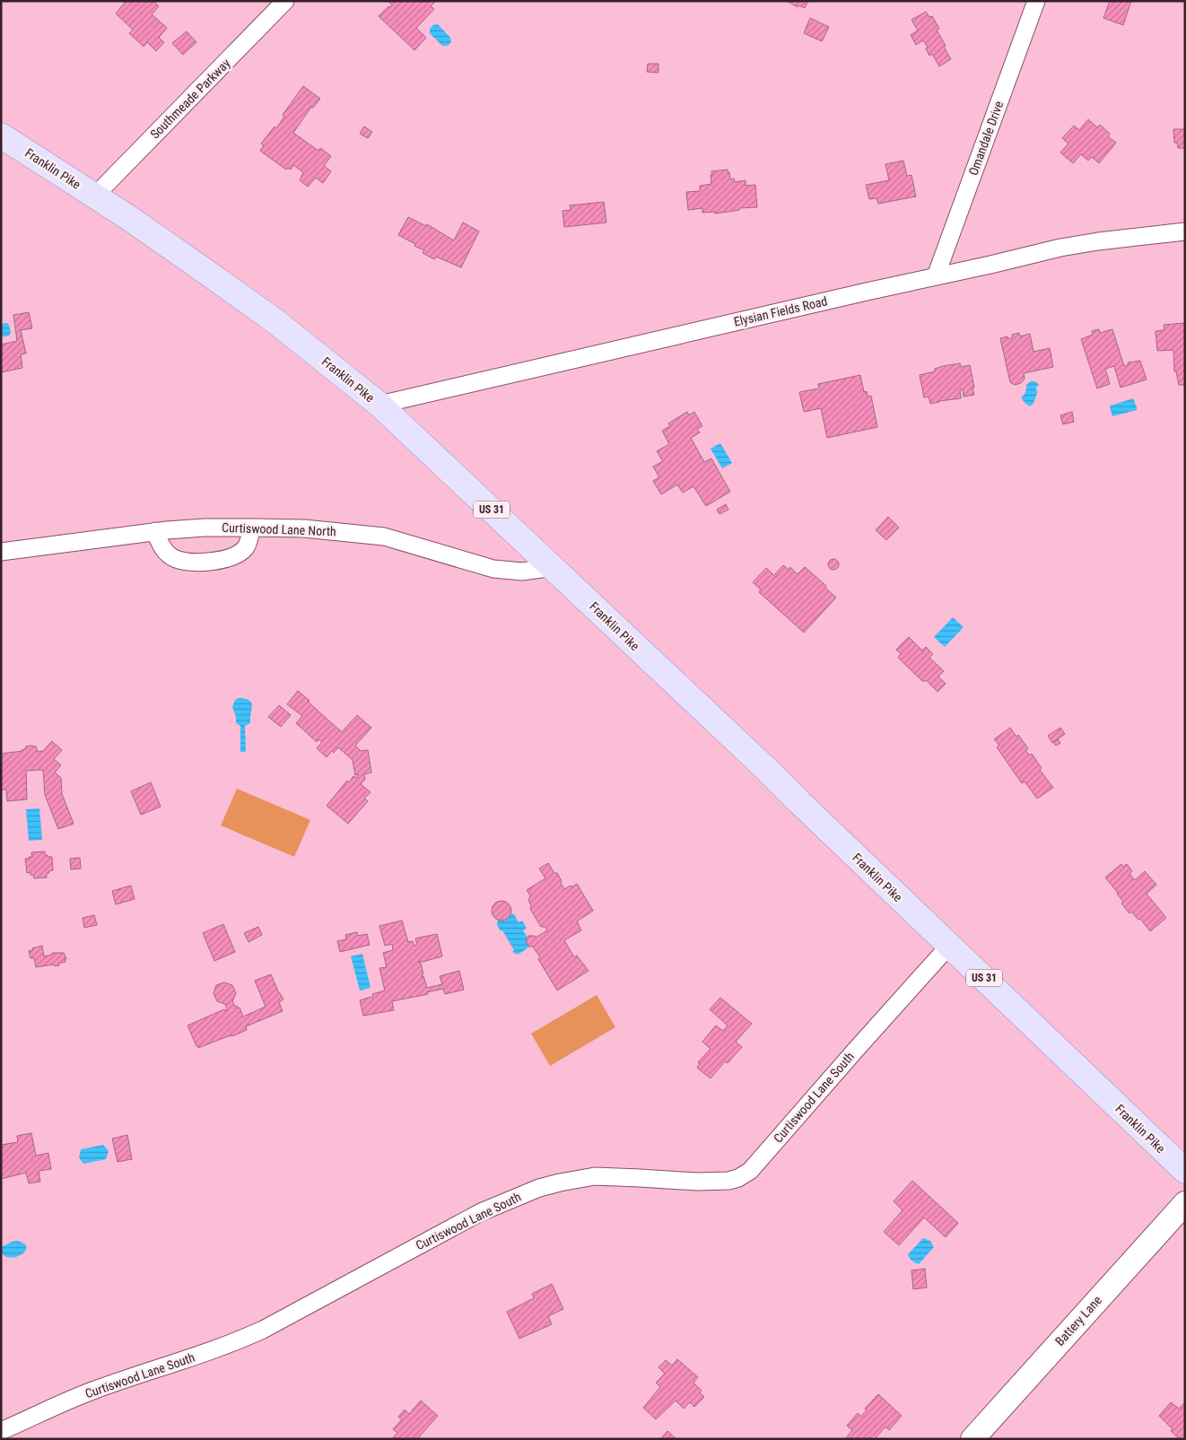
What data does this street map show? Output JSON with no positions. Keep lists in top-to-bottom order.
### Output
{
  "streets": {
    "main road": ["Franklin Pike", "US 31", "Battery Lane"],
    "street": [
      "Southmeade Parkway",
      "Omandale Drive",
      "Elysian Fields Road",
      "Curtiswood Lane North",
      "Curtiswood Lane South"
    ]
  },
  "crossings": [
    ["Southmeade Parkway", "Franklin Pike"],
    ["Omandale Drive", "Elysian Fields Road"],
    ["Franklin Pike", "Elysian Fields Road"],
    ["Franklin Pike", "Curtiswood Lane North"],
    ["Franklin Pike", "Curtiswood Lane South"]
  ]
}
